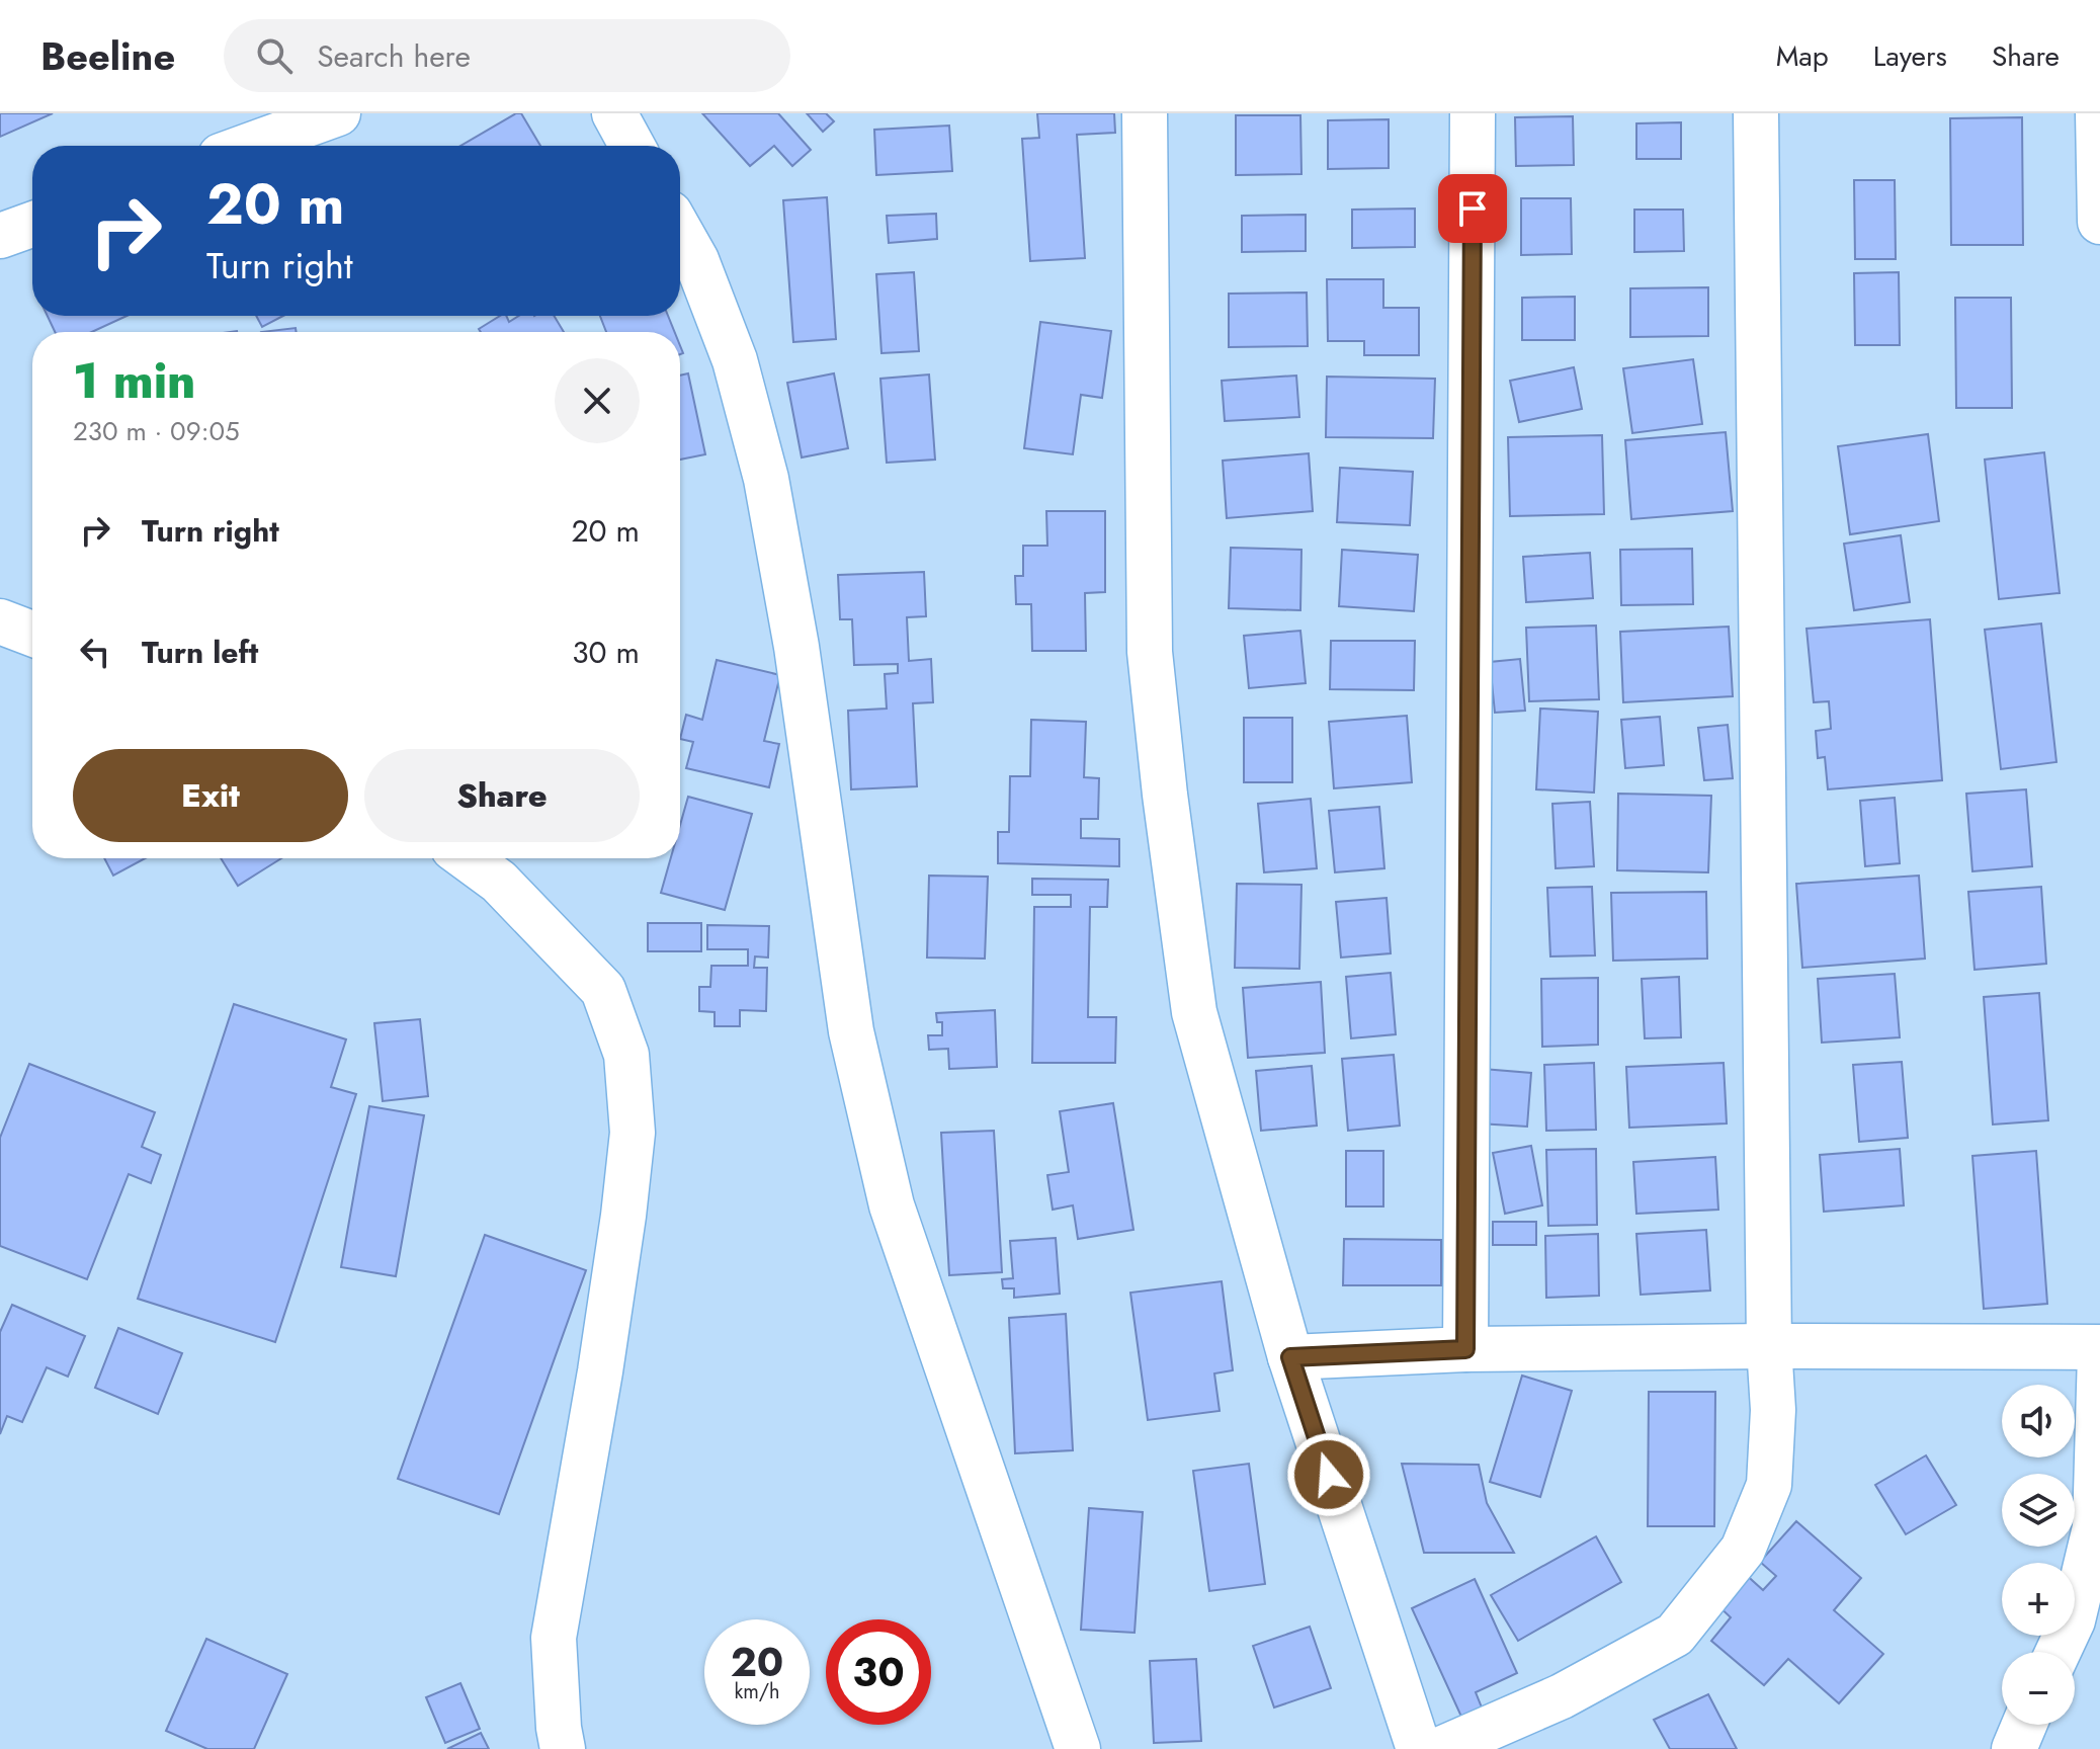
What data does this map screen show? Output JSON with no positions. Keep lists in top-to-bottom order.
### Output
{
  "page": {
    "header": "Beeline",
    "search": "Search here",
    "nav": ["Map", "Layers", "Share"],
    "turn": ["20 m", "Turn right"],
    "heading": ["1 min", "230 m · 09:05"],
    "list": [
      {
        "name": "Turn right",
        "value": "20 m"
      },
      {
        "name": "Turn left",
        "value": "30 m"
      }
    ],
    "buttons": ["Exit", "Share"],
    "map_buttons": ["+", "−"],
    "speed": "20 km/h",
    "limit": "30"
  }
}
